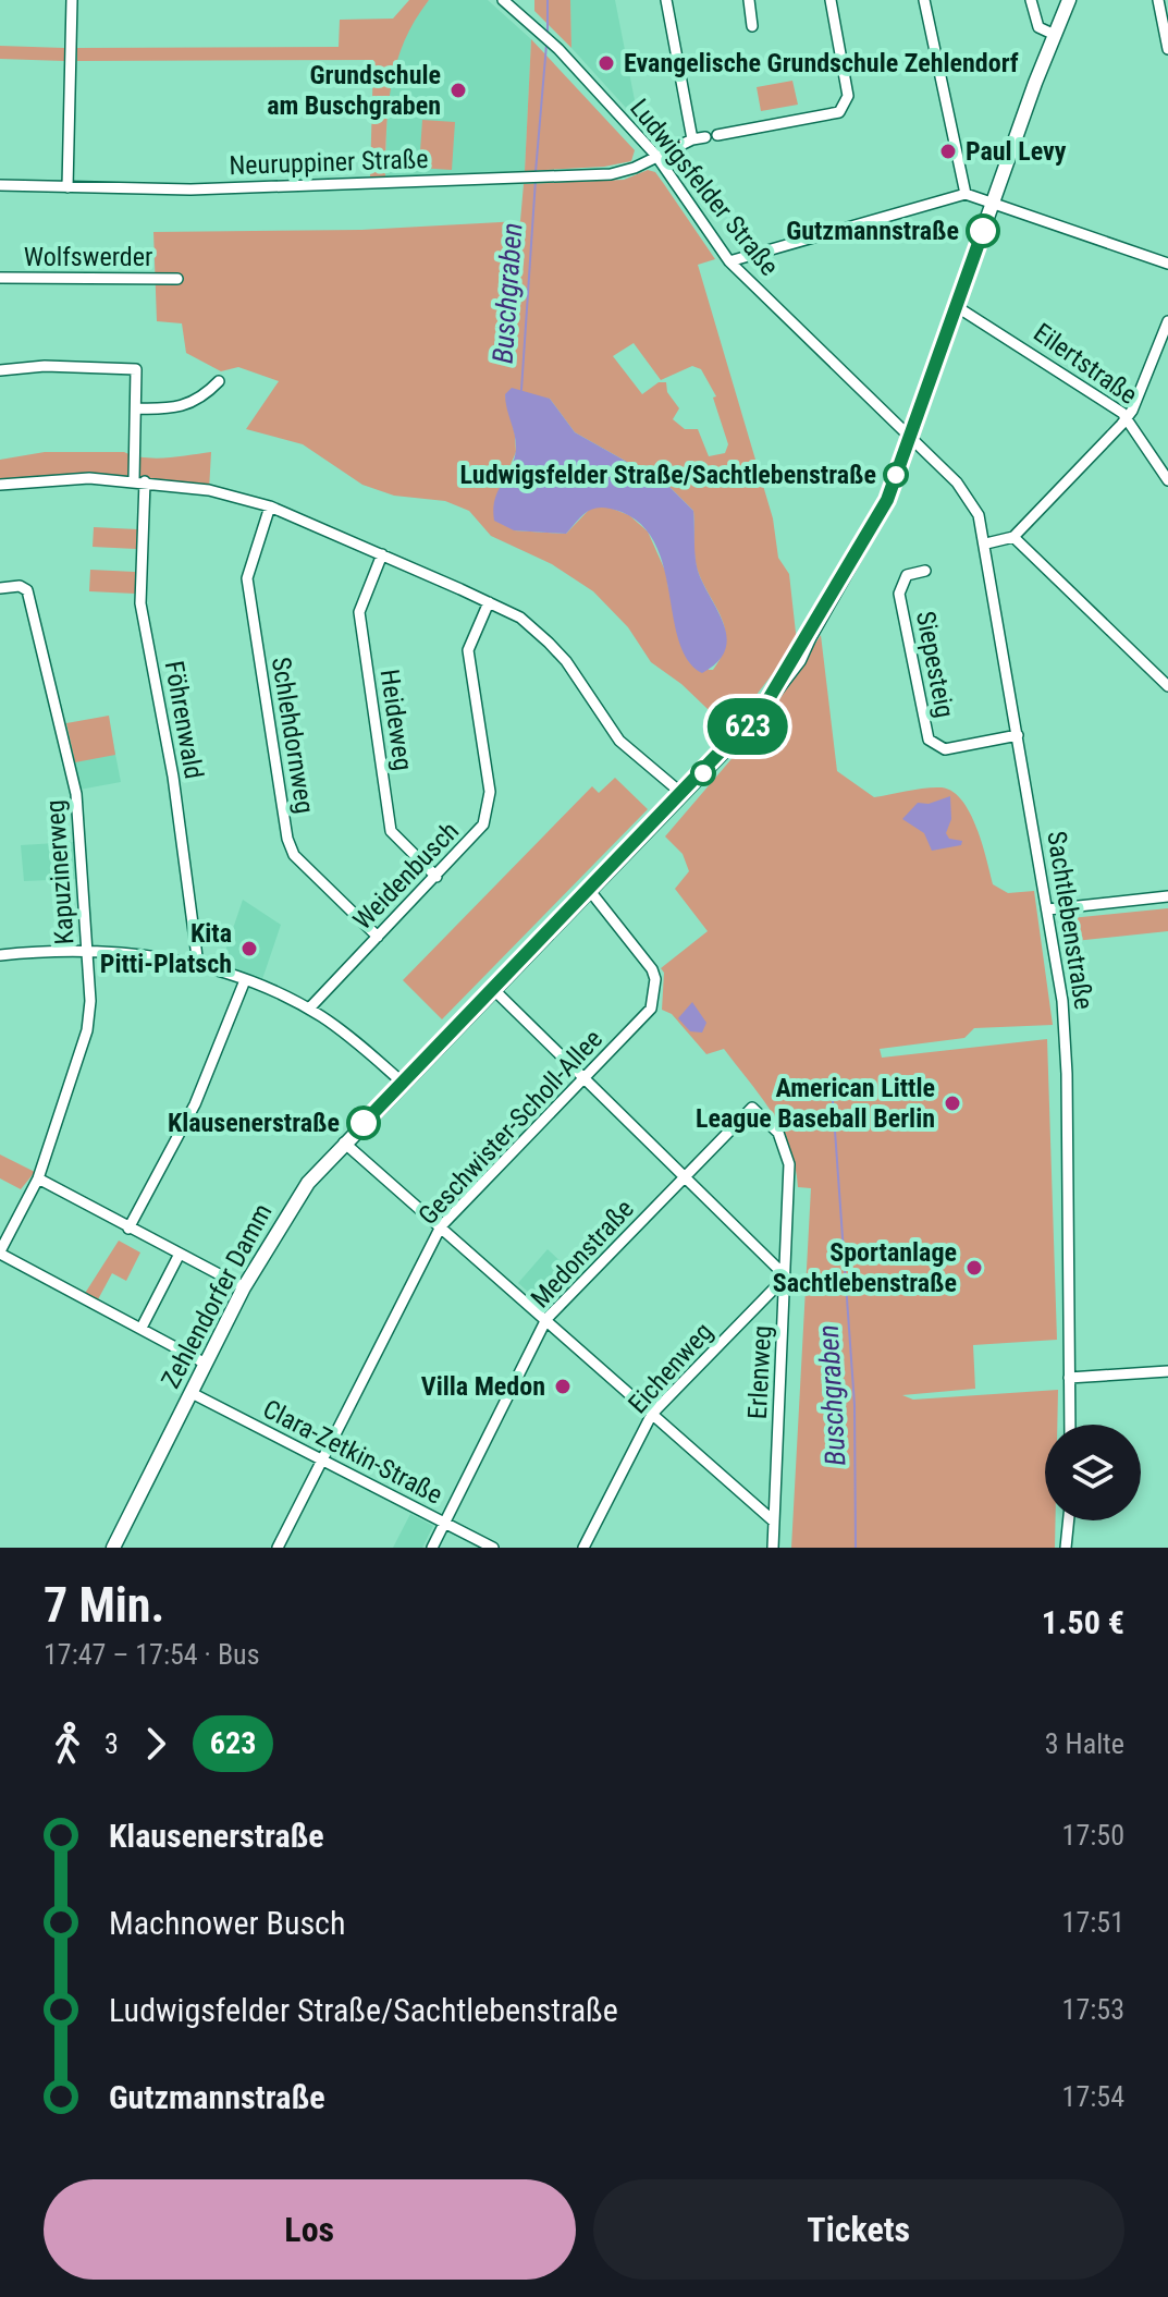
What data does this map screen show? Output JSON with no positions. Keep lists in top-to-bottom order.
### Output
{
  "streets": {
    "main road": ["Zehlendorfer Damm"],
    "street": [
      "Neuruppiner Straße",
      "Ludwigsfelder Straße",
      "Wolfswerder",
      "Eilertstraße",
      "Siepesteig",
      "Föhrenwald",
      "Heideweg",
      "Schlehdornweg",
      "Kapuzinerweg",
      "Weidenbusch",
      "Sachtlebenstraße",
      "Geschwister-Scholl-Allee",
      "Medonstraße",
      "Eichenweg",
      "Erlenweg",
      "Clara-Zetkin-Straße"
    ]
  },
  "crossings": [
    ["Neuruppiner Straße", "Ludwigsfelder Straße"],
    ["Ludwigsfelder Straße", "Sachtlebenstraße"],
    ["Ludwigsfelder Straße", "Zehlendorfer Damm"],
    ["Eilertstraße", "Zehlendorfer Damm"],
    ["Siepesteig", "Sachtlebenstraße"],
    ["Heideweg", "Weidenbusch"],
    ["Schlehdornweg", "Weidenbusch"],
    ["Sachtlebenstraße", "Zehlendorfer Damm"],
    ["Geschwister-Scholl-Allee", "Zehlendorfer Damm"],
    ["Geschwister-Scholl-Allee", "Clara-Zetkin-Straße"],
    ["Medonstraße", "Erlenweg"],
    ["Medonstraße", "Clara-Zetkin-Straße"],
    ["Zehlendorfer Damm", "Clara-Zetkin-Straße"],
    ["Eichenweg", "Erlenweg"]
  ],
  "water": ["Buschgraben"],
  "places": [
    "Evangelische Grundschule Zehlendorf",
    "Grundschule am Buschgraben",
    "Paul Levy",
    "Gutzmannstraße",
    "Ludwigsfelder Straße/Sachtlebenstraße",
    "Kita Pitti-Platsch",
    "American Little League Baseball Berlin",
    "Klausenerstraße",
    "Sportanlage Sachtlebenstraße",
    "Villa Medon"
  ],
  "lines": ["bus line 623"],
  "page": {
    "on_map": "623",
    "heading": ["7 Min.", "17:47 – 17:54 · Bus", "1.50 €"],
    "legs": ["3", "623", "3 Halte"],
    "list": [
      {
        "name": "Klausenerstraße",
        "value": "17:50"
      },
      {
        "name": "Machnower Busch",
        "value": "17:51"
      },
      {
        "name": "Ludwigsfelder Straße/Sachtlebenstraße",
        "value": "17:53"
      },
      {
        "name": "Gutzmannstraße",
        "value": "17:54"
      }
    ],
    "buttons": ["Los", "Tickets"]
  }
}
